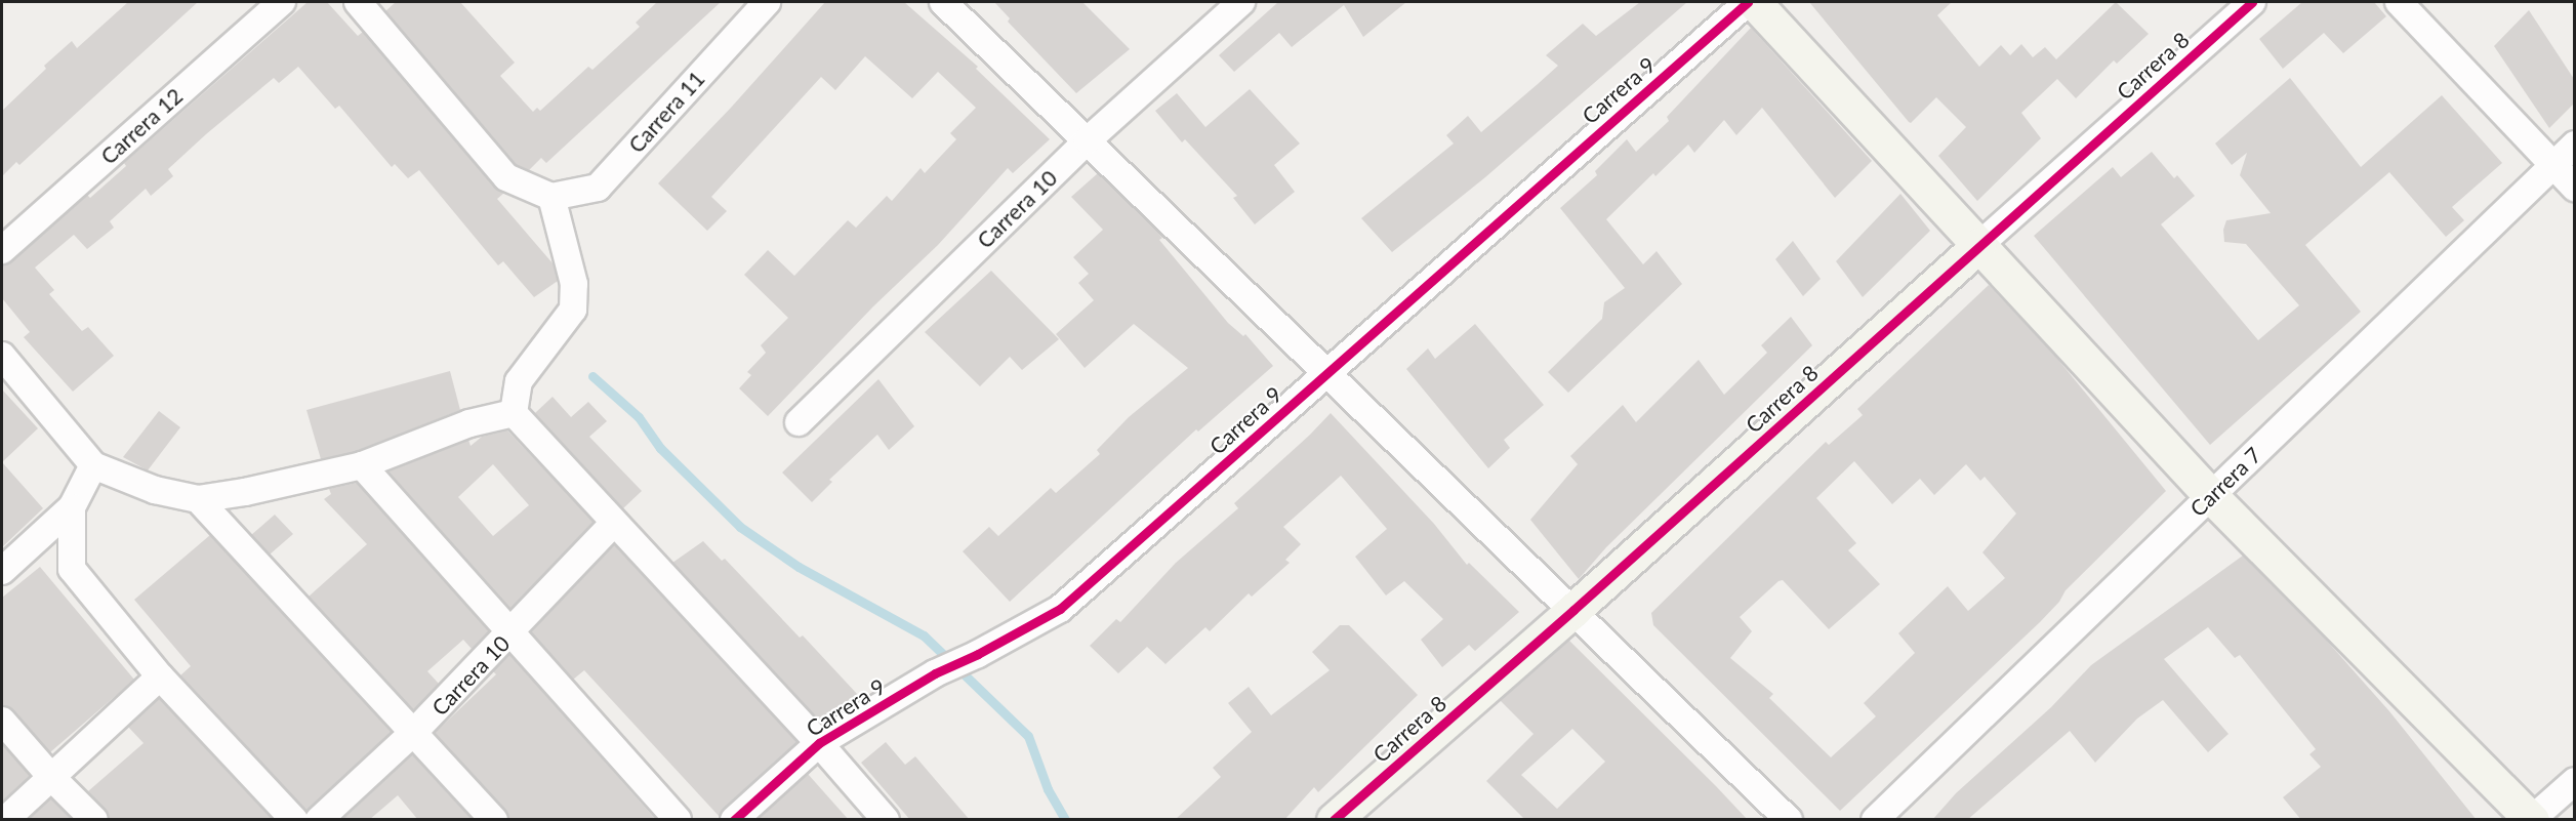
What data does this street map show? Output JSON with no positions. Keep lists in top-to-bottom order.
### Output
{
  "streets": {
    "main road": ["Carrera 8"],
    "street": [
      "Carrera 9",
      "Carrera 11",
      "Carrera 12",
      "Carrera 10",
      "Carrera 7"
    ]
  }
}
